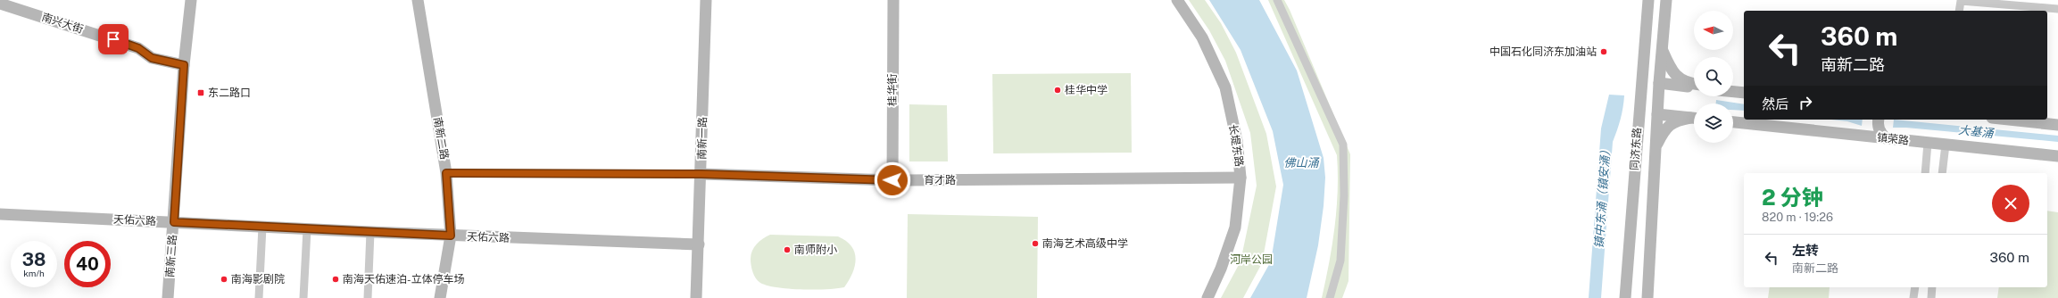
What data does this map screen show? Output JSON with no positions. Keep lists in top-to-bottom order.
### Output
{
  "streets": {
    "street": [
      "南兴大街",
      "桂华街",
      "南新二路",
      "南新一路",
      "镇荣路",
      "长堤东路",
      "同济东路",
      "育才路",
      "天佑六路",
      "南新三路"
    ]
  },
  "crossings": [
    ["南兴大街", "南新三路"],
    ["桂华街", "育才路"],
    ["南新二路", "育才路"],
    ["南新二路", "天佑六路"],
    ["南新一路", "育才路"],
    ["南新一路", "天佑六路"],
    ["长堤东路", "育才路"],
    ["天佑六路", "南新三路"]
  ],
  "water": ["大基涌", "佛山涌", "镇中东涌（镇安涌）"],
  "parks": ["河岸公园"],
  "places": {
    "other": [
      "中国石化同济东加油站",
      "桂华中学",
      "南海艺术高级中学",
      "南师附小",
      "南海影剧院",
      "南海天佑速泊-立体停车场"
    ],
    "transit": ["东二路口"]
  },
  "north": "left",
  "page": {
    "turn": ["360 m", "南新二路"],
    "then": "然后",
    "heading": ["2 分钟", "820 m · 19:26"],
    "list": [
      {
        "name": "左转",
        "note": "南新二路",
        "value": "360 m"
      }
    ],
    "speed": "38 km/h",
    "limit": "40"
  }
}
